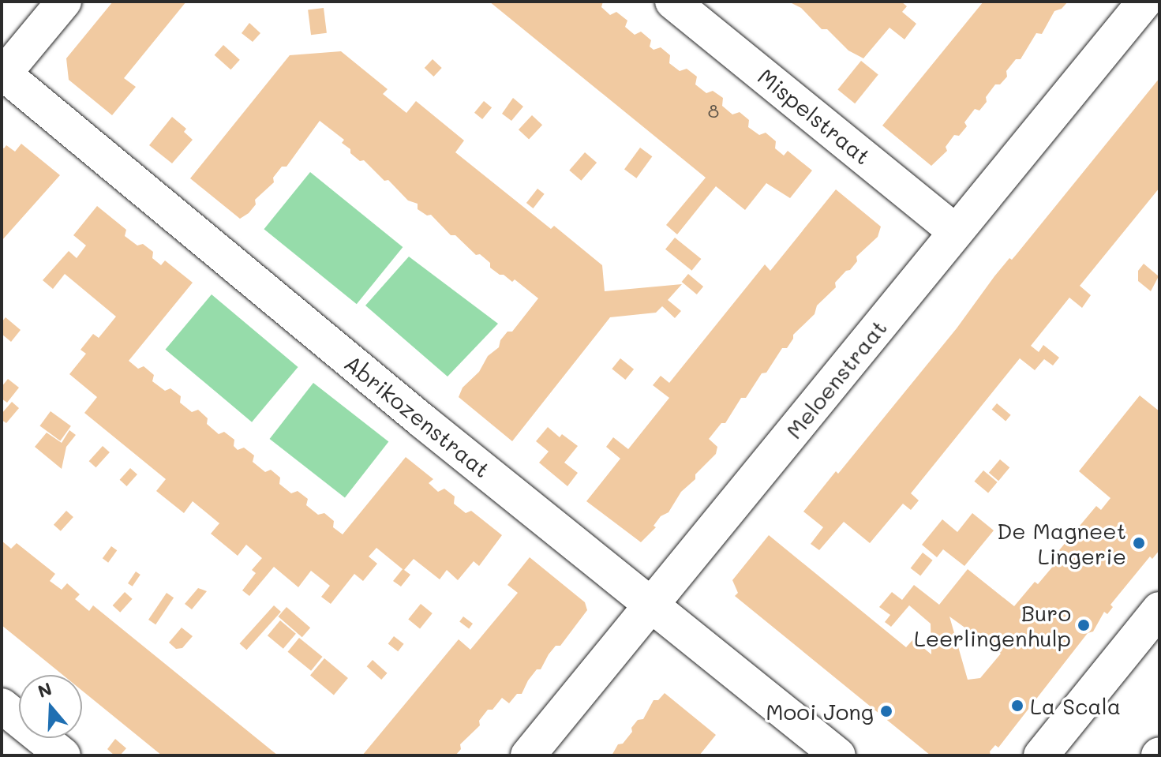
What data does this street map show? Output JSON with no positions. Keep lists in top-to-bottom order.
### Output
{
  "streets": {
    "street": ["Mispelstraat", "Meloenstraat", "Abrikozenstraat"]
  },
  "crossings": [
    ["Mispelstraat", "Meloenstraat"],
    ["Meloenstraat", "Abrikozenstraat"]
  ],
  "places": [
    "De Magneet Lingerie",
    "Buro Leerlingenhulp",
    "La Scala",
    "Mooi Jong"
  ],
  "house_numbers": ["8"],
  "north": "top"
}
